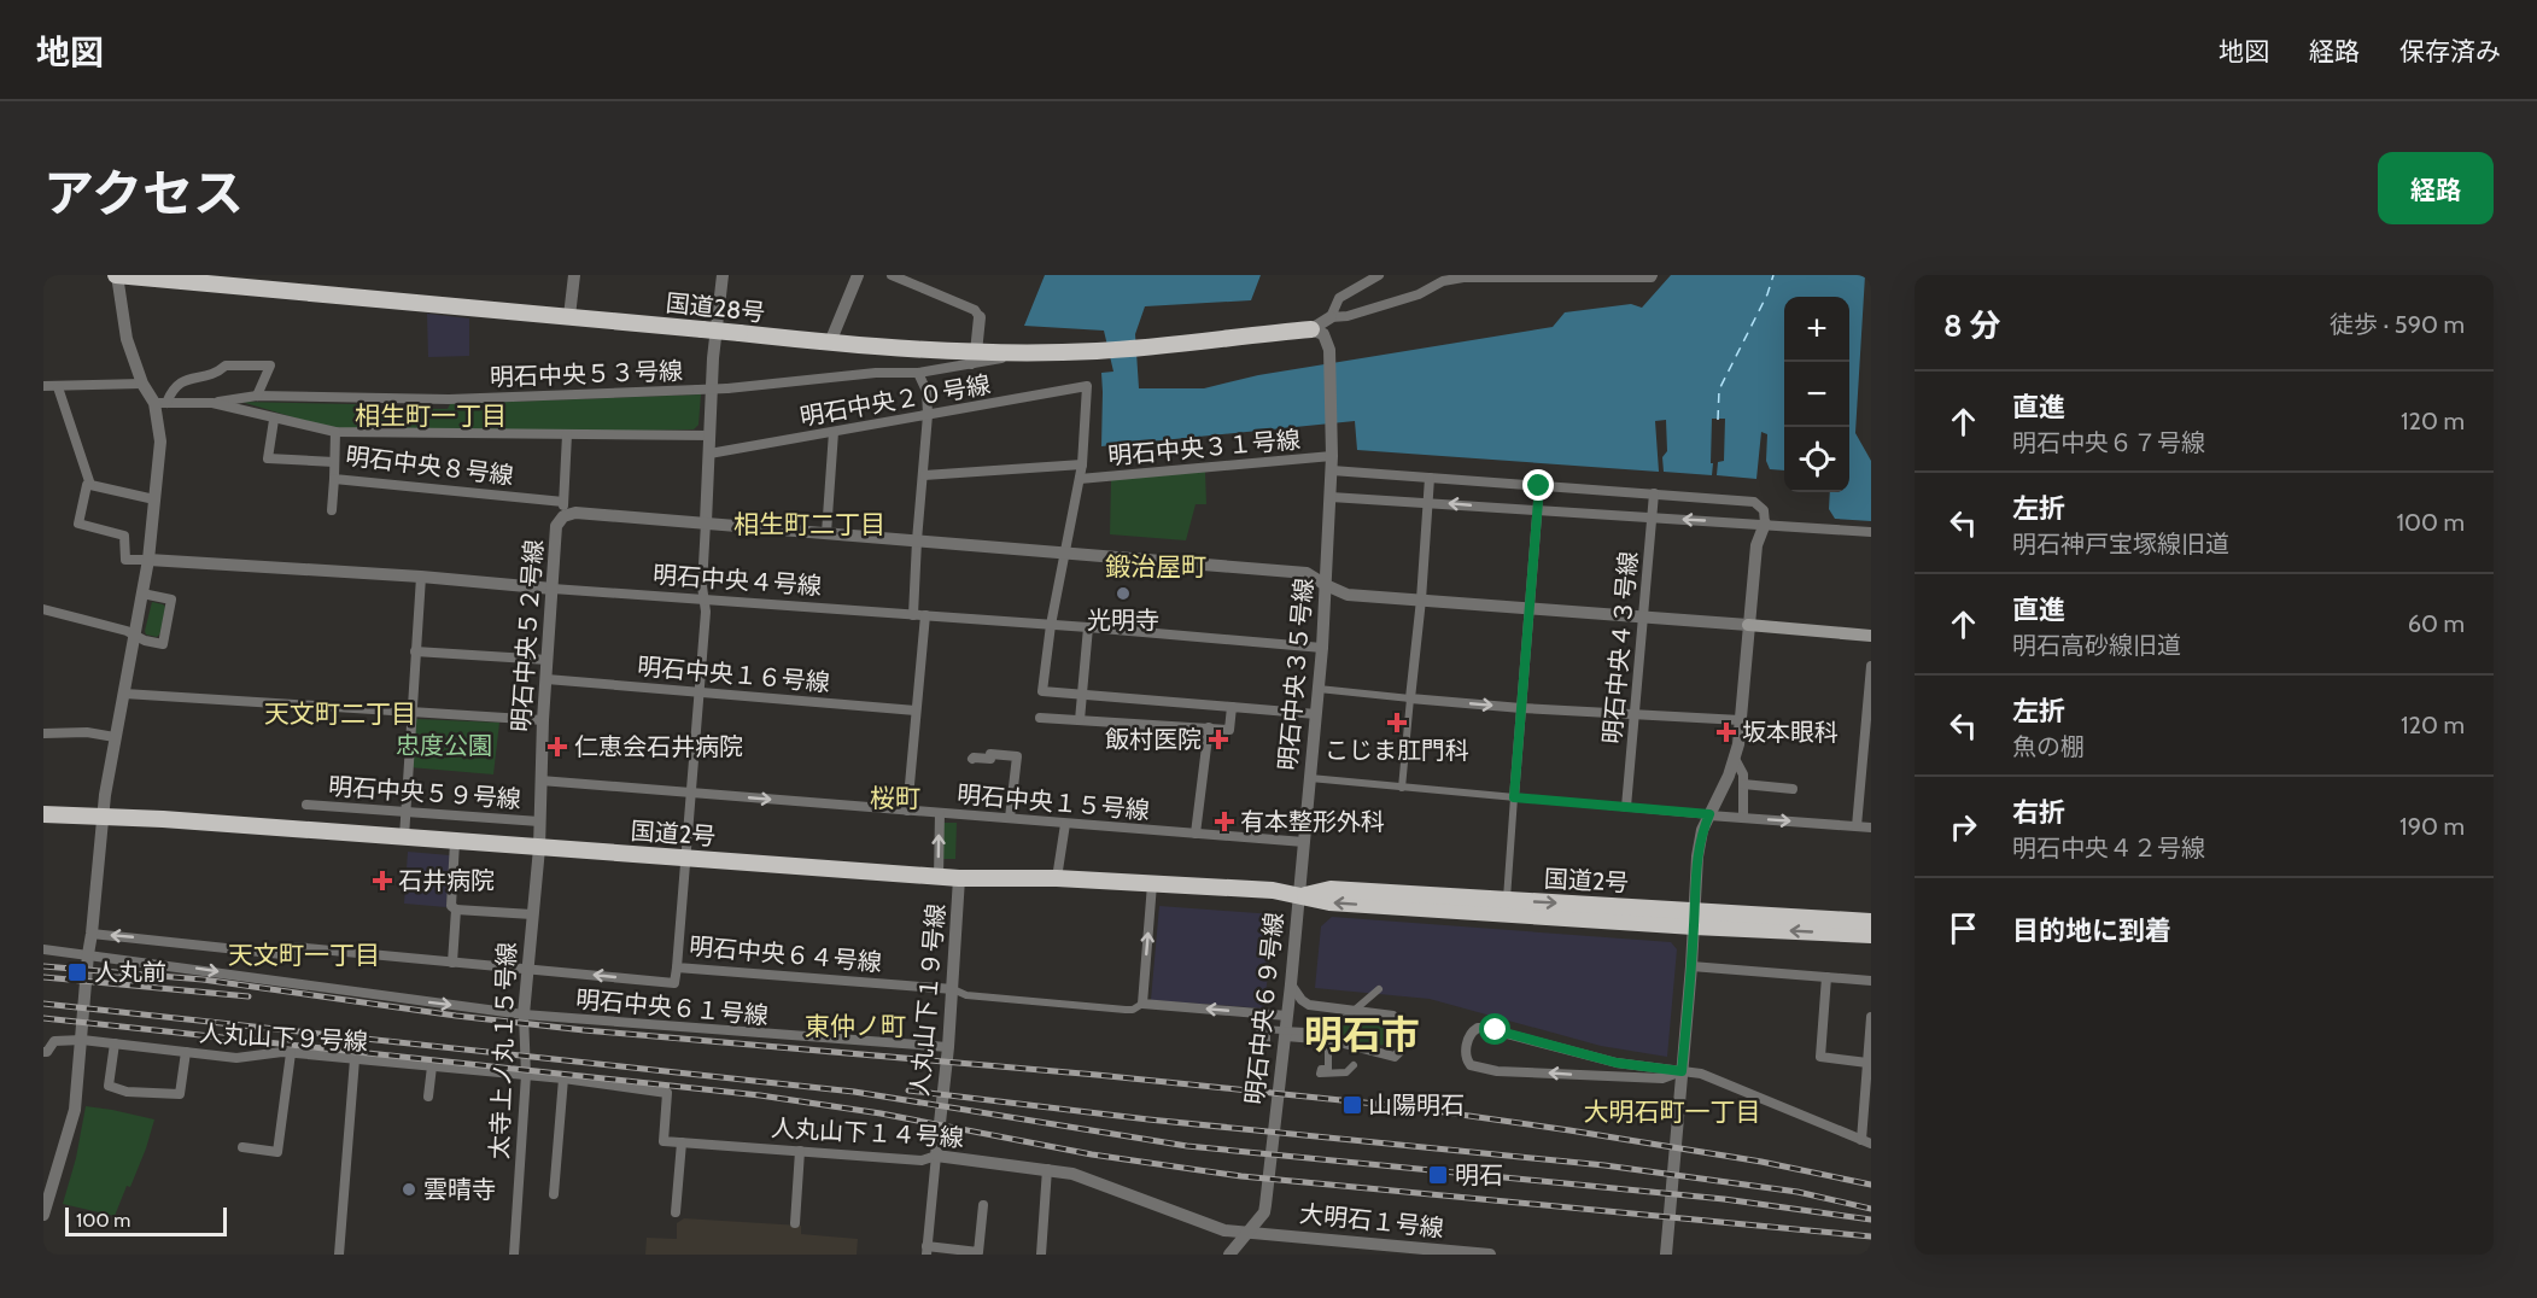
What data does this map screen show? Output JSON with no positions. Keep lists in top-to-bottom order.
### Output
{
  "streets": {
    "highway": ["国道28号", "国道2号"],
    "street": [
      "明石中央５３号線",
      "明石中央２０号線",
      "明石中央３１号線",
      "明石中央８号線",
      "明石中央４号線",
      "明石中央５２号線",
      "明石中央４３号線",
      "明石中央１６号線",
      "明石中央３５号線",
      "明石中央５９号線",
      "明石中央１５号線",
      "明石中央６４号線",
      "人丸山下１９号線",
      "明石中央６１号線",
      "明石中央６９号線",
      "人丸山下９号線",
      "太寺上ノ丸１５号線",
      "人丸山下１４号線",
      "大明石１号線"
    ]
  },
  "crossings": [
    ["国道28号", "明石中央５３号線"],
    ["国道28号", "明石中央３５号線"],
    ["明石中央３１号線", "明石中央３５号線"],
    ["明石中央４号線", "明石中央５２号線"],
    ["明石中央４号線", "明石中央３５号線"],
    ["明石中央４号線", "明石中央６４号線"],
    ["明石中央５２号線", "明石中央４３号線"],
    ["明石中央５２号線", "明石中央１６号線"],
    ["明石中央５２号線", "明石中央３５号線"],
    ["明石中央５２号線", "明石中央５９号線"],
    ["明石中央５２号線", "明石中央１５号線"],
    ["明石中央５２号線", "国道2号"],
    ["明石中央５２号線", "明石中央６４号線"],
    ["明石中央５２号線", "太寺上ノ丸１５号線"],
    ["明石中央１６号線", "明石中央６４号線"],
    ["明石中央３５号線", "明石中央１５号線"],
    ["明石中央３５号線", "国道2号"],
    ["明石中央３５号線", "明石中央６９号線"],
    ["明石中央１５号線", "明石中央６４号線"],
    ["国道2号", "明石中央６４号線"],
    ["国道2号", "人丸山下１９号線"],
    ["国道2号", "明石中央６９号線"],
    ["国道2号", "太寺上ノ丸１５号線"],
    ["明石中央６４号線", "人丸山下１９号線"],
    ["人丸山下１９号線", "明石中央６１号線"],
    ["人丸山下１９号線", "人丸山下１４号線"],
    ["明石中央６１号線", "太寺上ノ丸１５号線"],
    ["明石中央６９号線", "人丸山下１４号線"],
    ["明石中央６９号線", "大明石１号線"],
    ["人丸山下９号線", "太寺上ノ丸１５号線"],
    ["人丸山下１４号線", "大明石１号線"]
  ],
  "districts": [
    "相生町一丁目",
    "相生町二丁目",
    "鍛治屋町",
    "天文町二丁目",
    "桜町",
    "天文町一丁目",
    "東仲ノ町",
    "明石市",
    "大明石町一丁目"
  ],
  "parks": ["忠度公園"],
  "places": {
    "other": ["光明寺", "雲晴寺"],
    "health": [
      "こじま肛門科",
      "坂本眼科",
      "飯村医院",
      "仁恵会石井病院",
      "有本整形外科",
      "石井病院"
    ],
    "transit": ["人丸前", "山陽明石", "明石"]
  },
  "scale_bar": "100 m",
  "page": {
    "header": "地図",
    "nav": ["地図", "経路", "保存済み"],
    "title": "アクセス",
    "buttons": "経路",
    "heading": ["8 分", "徒歩 · 590 m"],
    "map_buttons": ["+", "−"],
    "list": [
      ["直進", "明石中央６７号線", "120 m"],
      ["左折", "明石神戸宝塚線旧道", "100 m"],
      ["直進", "明石高砂線旧道", "60 m"],
      ["左折", "魚の棚", "120 m"],
      ["右折", "明石中央４２号線", "190 m"],
      "目的地に到着"
    ],
    "scale": "100 m"
  }
}
